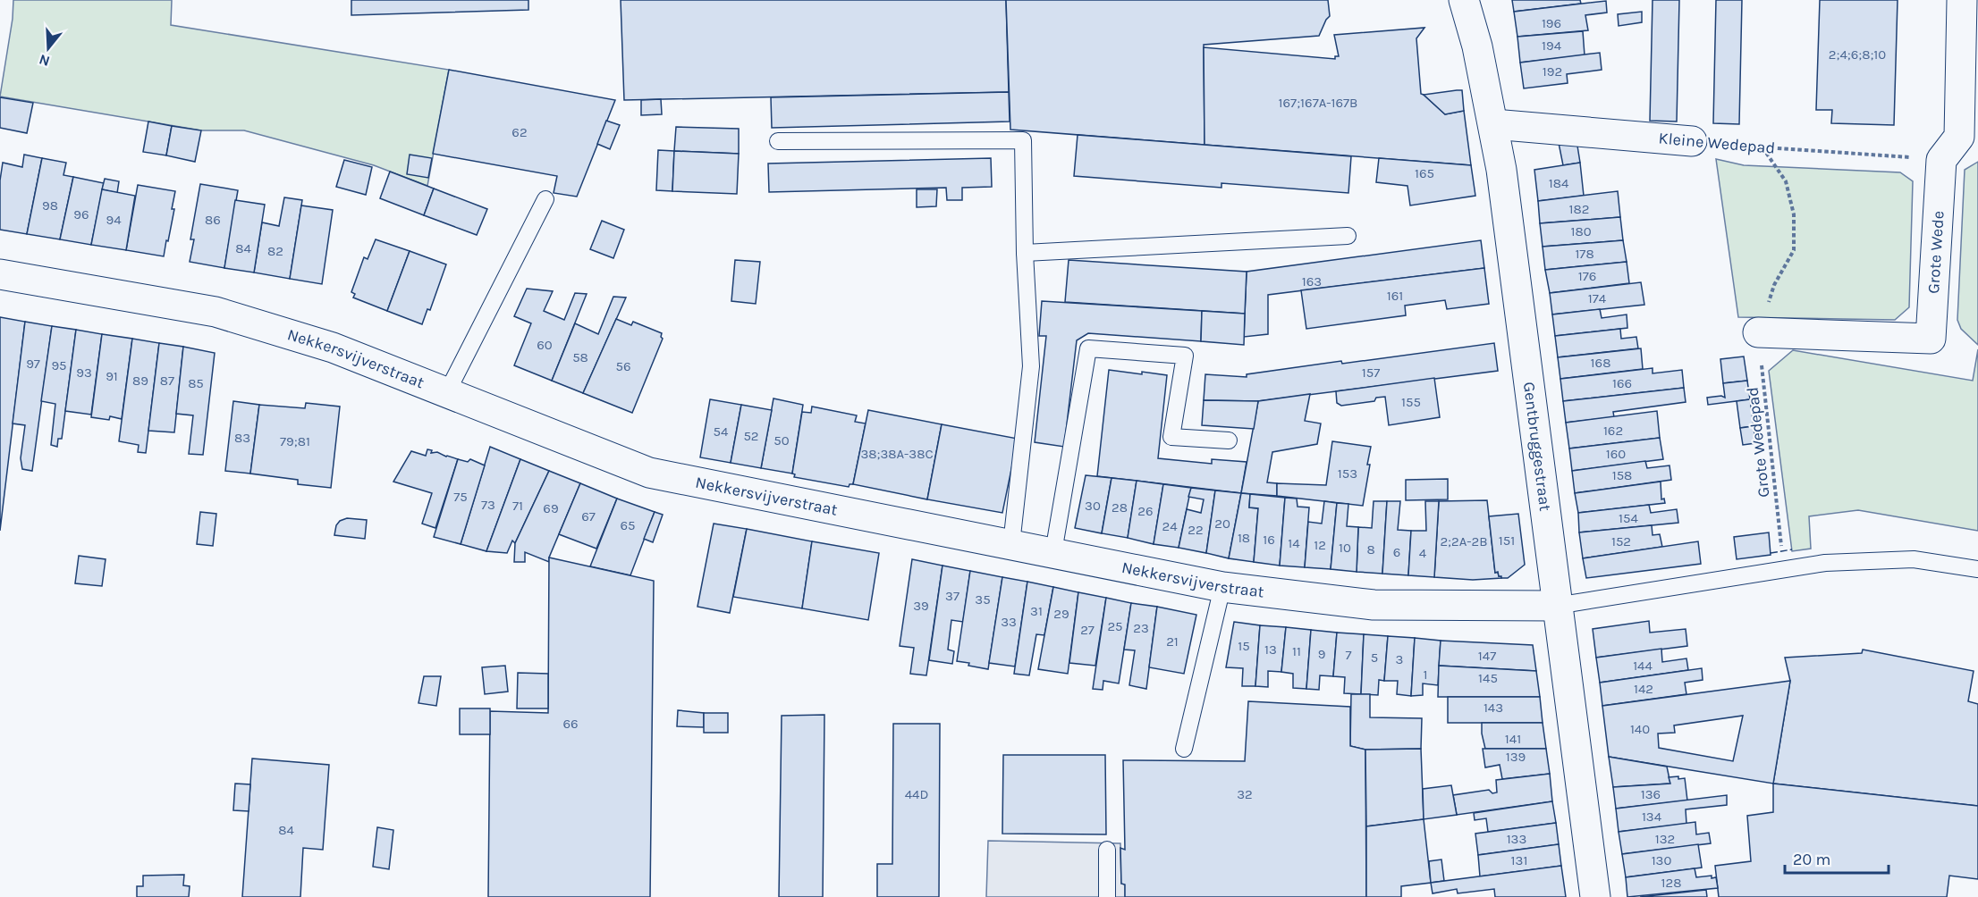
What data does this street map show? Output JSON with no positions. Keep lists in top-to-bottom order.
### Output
{
  "streets": {
    "street": [
      "Kleine Wedepad",
      "Grote Wede",
      "Nekkersvijverstraat",
      "Gentbruggestraat"
    ],
    "path": ["Grote Wedepad"]
  },
  "crossings": [
    ["Kleine Wedepad", "Grote Wede"],
    ["Kleine Wedepad", "Gentbruggestraat"],
    ["Grote Wede", "Grote Wedepad"],
    ["Nekkersvijverstraat", "Gentbruggestraat"]
  ],
  "house_numbers": [
    "196",
    "194",
    "2;4;6;8;10",
    "192",
    "167;167A-167B",
    "62",
    "165",
    "184",
    "98",
    "182",
    "96",
    "94",
    "86",
    "180",
    "84",
    "82",
    "178",
    "176",
    "163",
    "161",
    "174",
    "60",
    "58",
    "168",
    "97",
    "95",
    "56",
    "93",
    "157",
    "91",
    "89",
    "87",
    "85",
    "166",
    "155",
    "162",
    "54",
    "52",
    "83",
    "50",
    "79;81",
    "38;38A-38C",
    "160",
    "153",
    "158",
    "75",
    "73",
    "71",
    "30",
    "28",
    "69",
    "26",
    "67",
    "154",
    "20",
    "65",
    "24",
    "22",
    "18",
    "16",
    "151",
    "2;2A-2B",
    "152",
    "14",
    "12",
    "10",
    "8",
    "6",
    "4",
    "37",
    "35",
    "39",
    "31",
    "29",
    "33",
    "25",
    "23",
    "27",
    "21",
    "15",
    "13",
    "11",
    "9",
    "7",
    "147",
    "5",
    "3",
    "144",
    "1",
    "145",
    "142",
    "143",
    "66",
    "140",
    "141",
    "139",
    "44D",
    "32",
    "136",
    "134",
    "84",
    "133",
    "132",
    "131",
    "130",
    "128"
  ],
  "scale_bar": "20 m",
  "north": "bottom"
}
